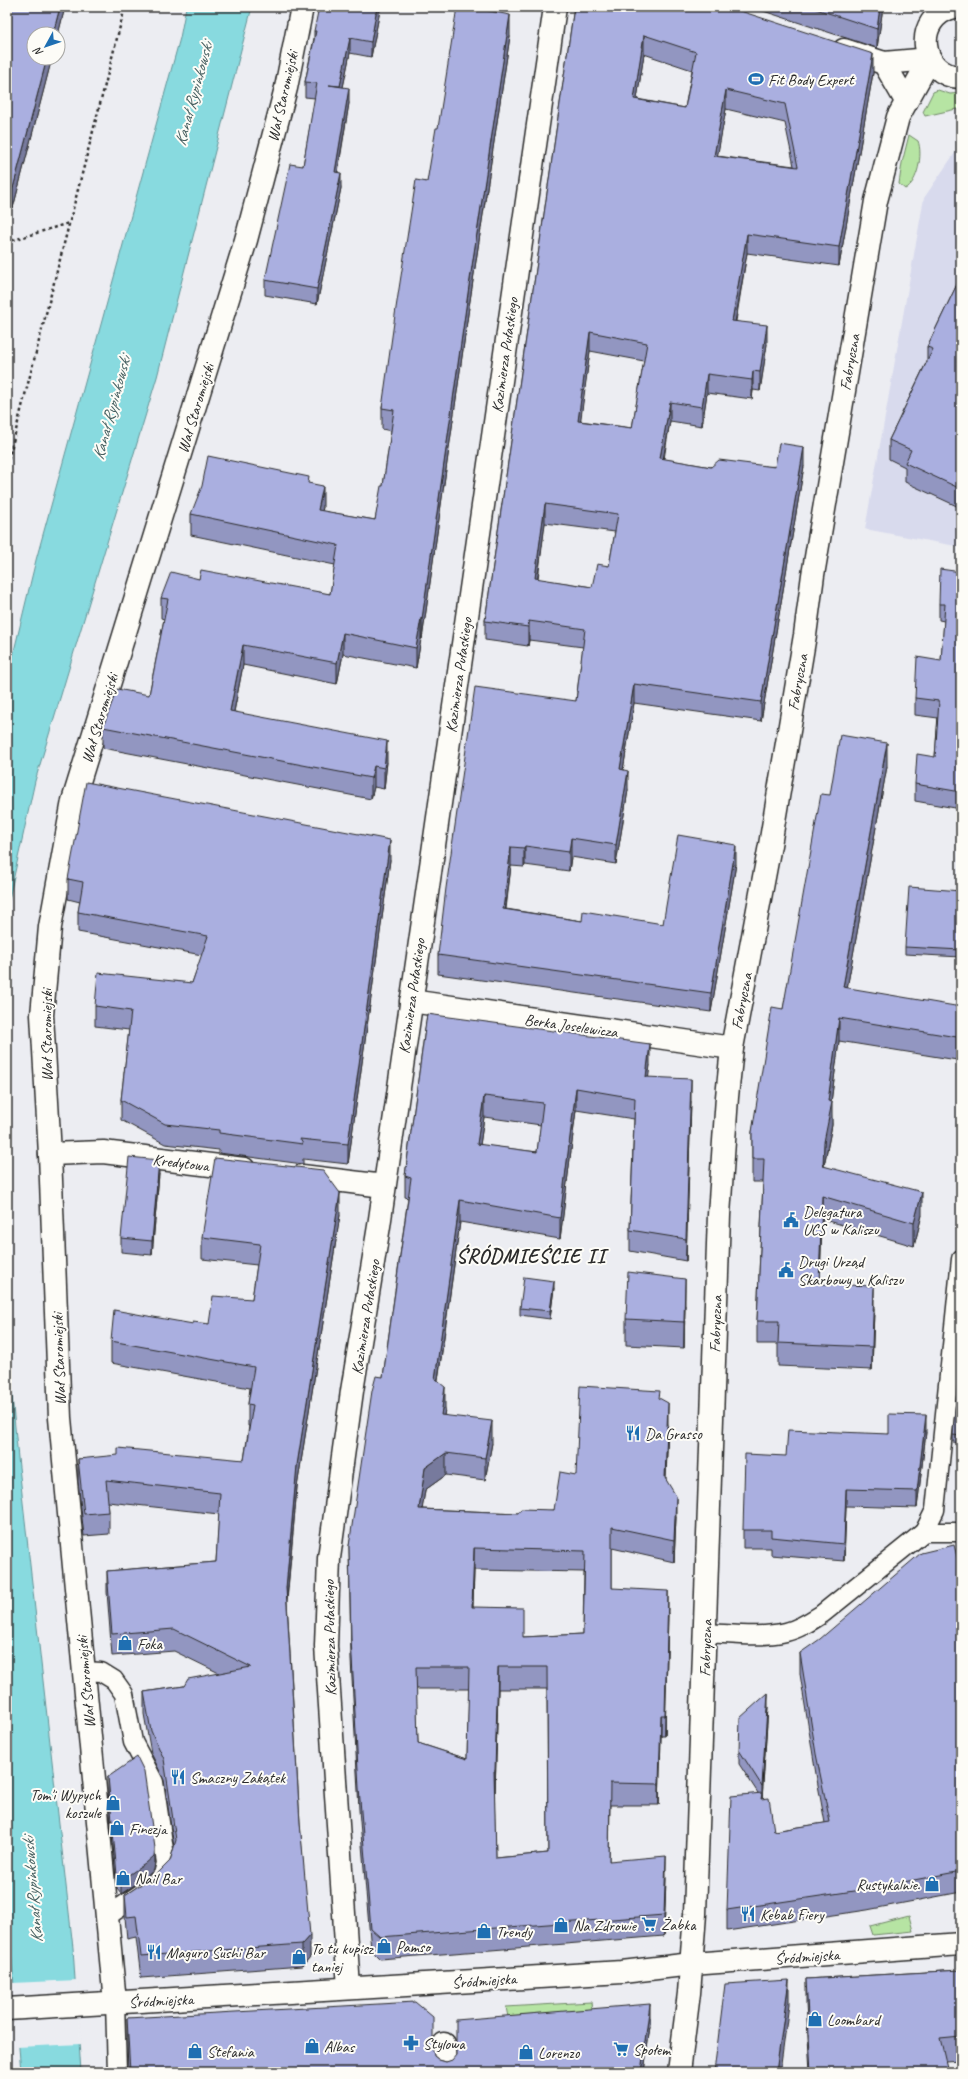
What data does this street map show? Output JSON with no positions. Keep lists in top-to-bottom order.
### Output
{
  "streets": {
    "street": [
      "Wał Staromiejski",
      "Kazimierza Pułaskiego",
      "Fabryczna",
      "Berka Joselewicza",
      "Kredytowa",
      "Śródmiejska"
    ]
  },
  "crossings": [
    ["Wał Staromiejski", "Kredytowa"],
    ["Wał Staromiejski", "Śródmiejska"],
    ["Kazimierza Pułaskiego", "Berka Joselewicza"],
    ["Kazimierza Pułaskiego", "Kredytowa"],
    ["Kazimierza Pułaskiego", "Śródmiejska"],
    ["Fabryczna", "Berka Joselewicza"],
    ["Fabryczna", "Śródmiejska"]
  ],
  "districts": ["ŚRÓDMIEŚCIE II"],
  "water": ["Kanał Rypinkowski"],
  "places": {
    "sports": ["Fit Body Expert"],
    "public building": ["Delegatura UCS w Kaliszu", "Drugi Urząd Skarbowy w Kaliszu"],
    "restaurant": [
      "Da Grasso",
      "Smaczny Zakątek",
      "Kebab Fiery",
      "Maguro Sushi Bar"
    ],
    "shop": [
      "Foka",
      "Tom'i Wypych koszule",
      "Finezja",
      "Nail Bar",
      "Rustykalnie.",
      "Na Zdrowie",
      "Trendy",
      "Pamso",
      "To tu kupisz taniej",
      "Loombard",
      "Albas",
      "Stefania",
      "Lorenzo"
    ],
    "supermarket": ["Żabka", "Społem"],
    "pharmacy": ["Stylowa"]
  },
  "north": "bottom left"
}
